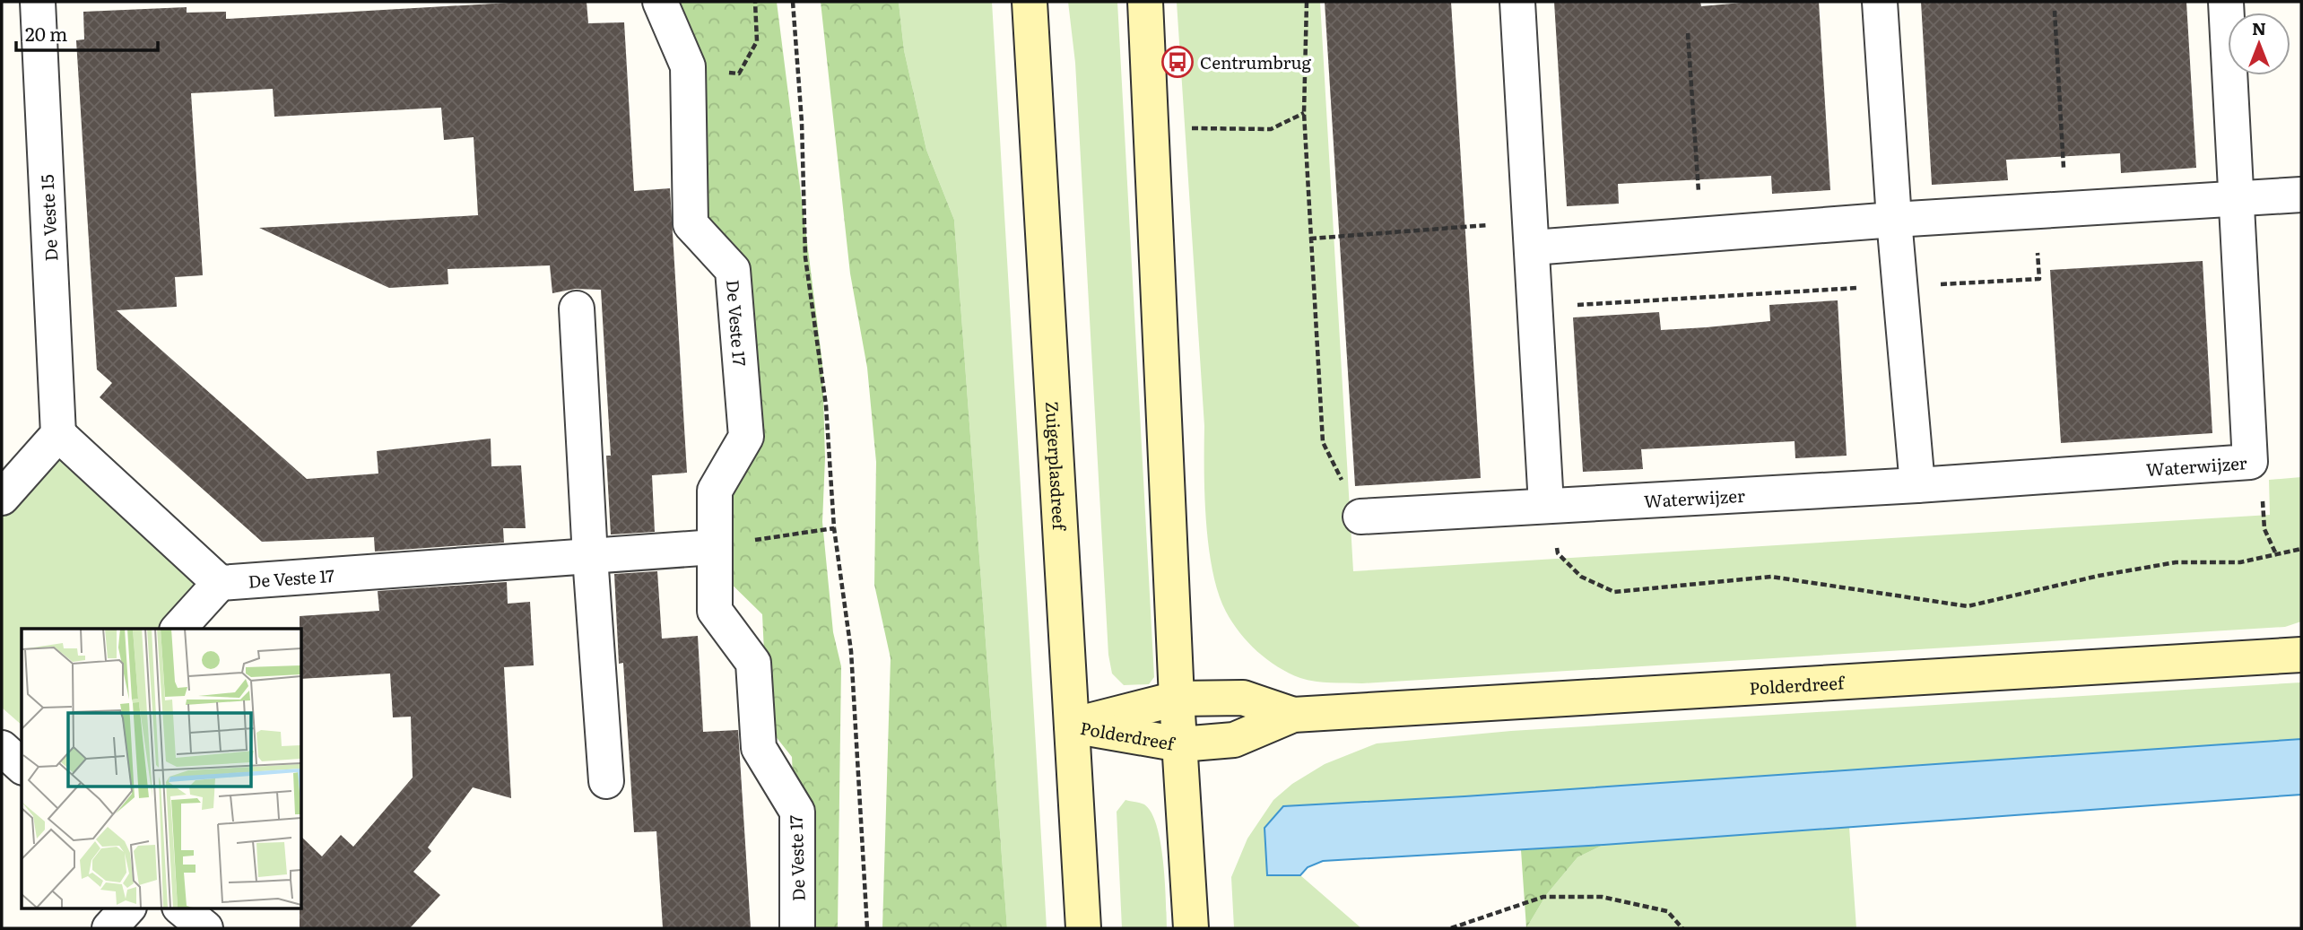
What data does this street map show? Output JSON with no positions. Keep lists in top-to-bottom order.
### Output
{
  "streets": {
    "main road": ["Zuigerplasdreef", "Polderdreef"],
    "street": ["De Veste 15", "De Veste 17", "Waterwijzer"]
  },
  "crossings": [
    ["Zuigerplasdreef", "Polderdreef"]
  ],
  "places": {
    "bus stop": ["Centrumbrug"]
  },
  "scale_bar": "20 m",
  "north": "top"
}
